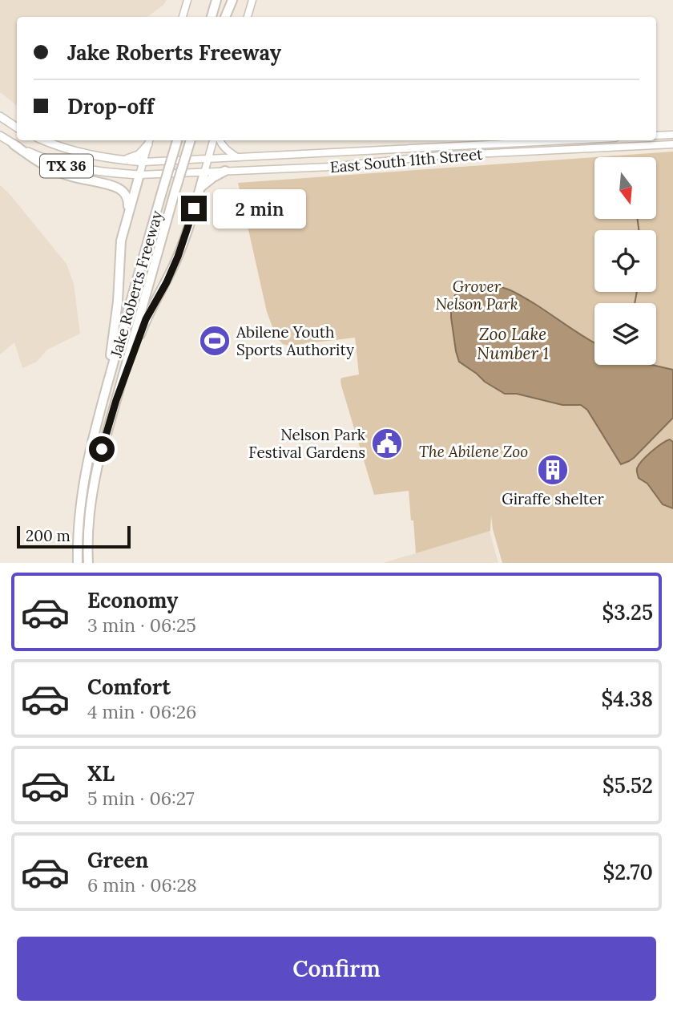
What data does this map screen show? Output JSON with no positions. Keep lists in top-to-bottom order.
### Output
{
  "streets": {
    "highway": ["Jake Roberts Freeway"],
    "main road": ["East South 11th Street", "TX 36"]
  },
  "crossings": [
    ["East South 11th Street", "TX 36"]
  ],
  "water": ["Zoo Lake Number 1"],
  "parks": ["Grover Nelson Park", "The Abilene Zoo"],
  "places": {
    "sports": ["Abilene Youth Sports Authority"],
    "public building": ["Nelson Park Festival Gardens"],
    "building": ["Giraffe shelter"]
  },
  "scale_bar": "200 m",
  "north": "bottom",
  "page": {
    "banner": ["Jake Roberts Freeway", "Drop-off"],
    "bubble": "2 min",
    "scale": "200 m",
    "list": [
      {
        "name": "Economy",
        "note": "3 min · 06:25",
        "value": "$3.25"
      },
      {
        "name": "Comfort",
        "note": "4 min · 06:26",
        "value": "$4.38"
      },
      {
        "name": "XL",
        "note": "5 min · 06:27",
        "value": "$5.52"
      },
      {
        "name": "Green",
        "note": "6 min · 06:28",
        "value": "$2.70"
      }
    ],
    "buttons": "Confirm"
  }
}
